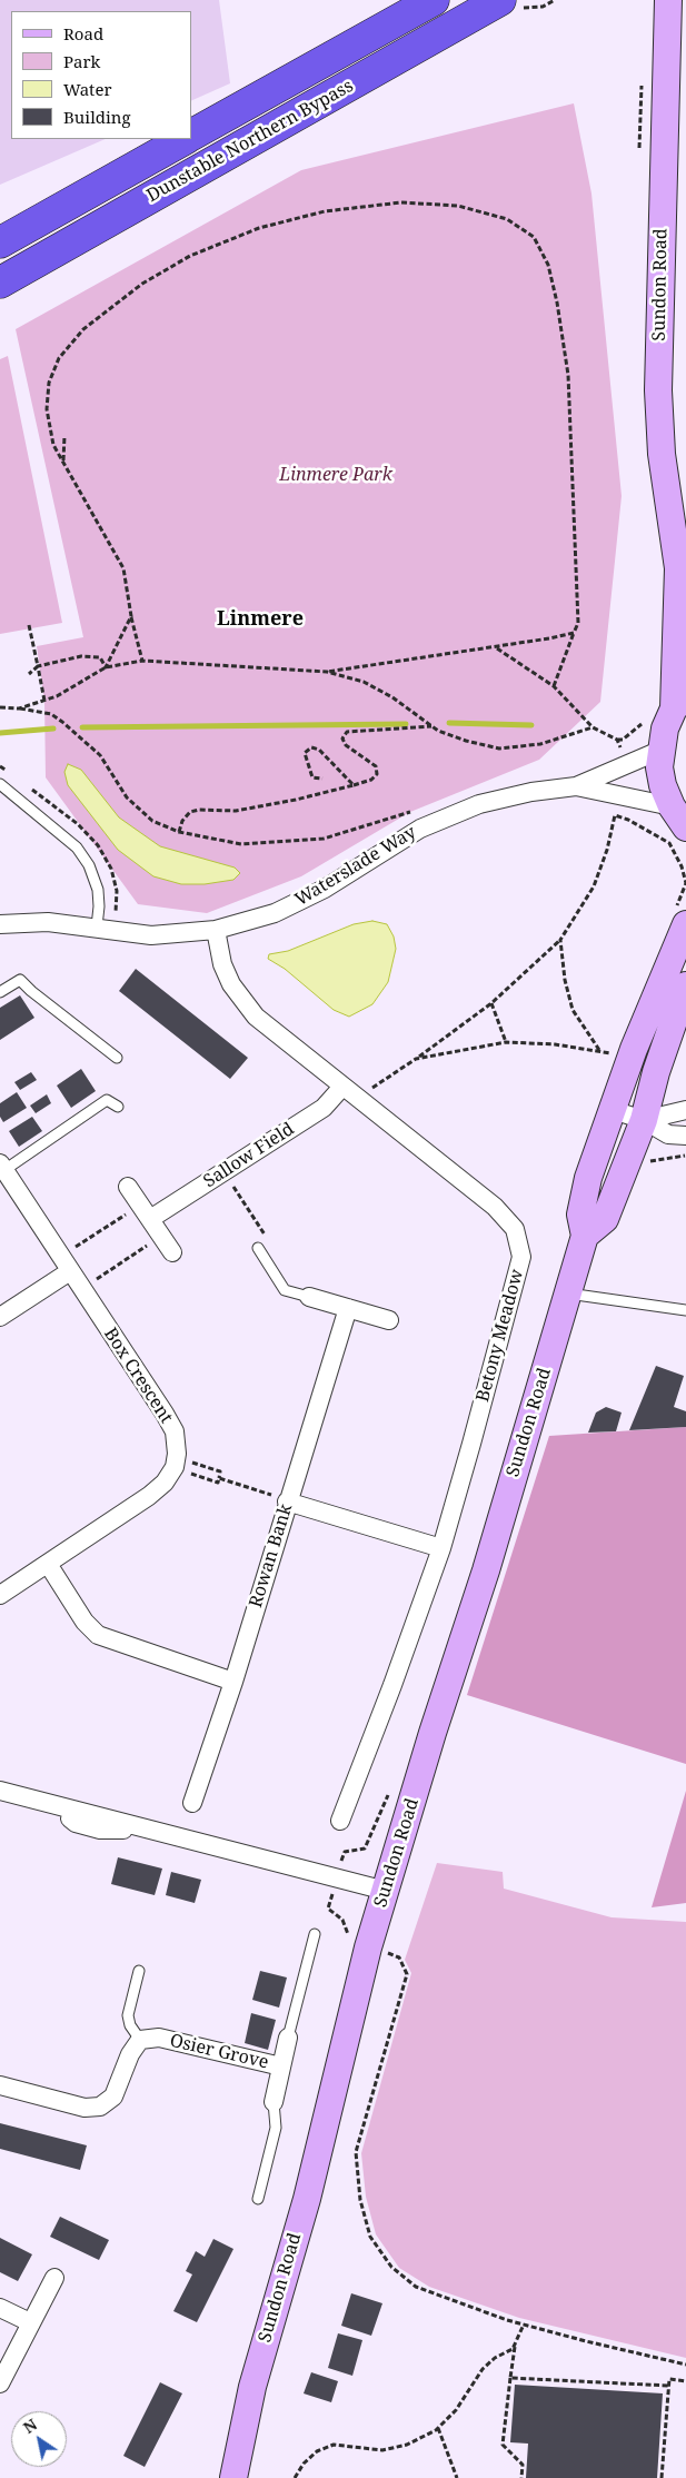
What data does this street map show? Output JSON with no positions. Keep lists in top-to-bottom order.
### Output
{
  "streets": {
    "highway": ["Dunstable Northern Bypass"],
    "street": [
      "Sundon Road",
      "Waterslade Way",
      "Sallow Field",
      "Betony Meadow",
      "Box Crescent",
      "Rowan Bank",
      "Osier Grove"
    ]
  },
  "crossings": [
    ["Sundon Road", "Waterslade Way"],
    ["Waterslade Way", "Betony Meadow"],
    ["Sallow Field", "Betony Meadow"]
  ],
  "districts": ["Linmere"],
  "parks": ["Linmere Park"],
  "legend": [
    "Road",
    "Park",
    "Water",
    "Building"
  ],
  "north": "top left"
}
